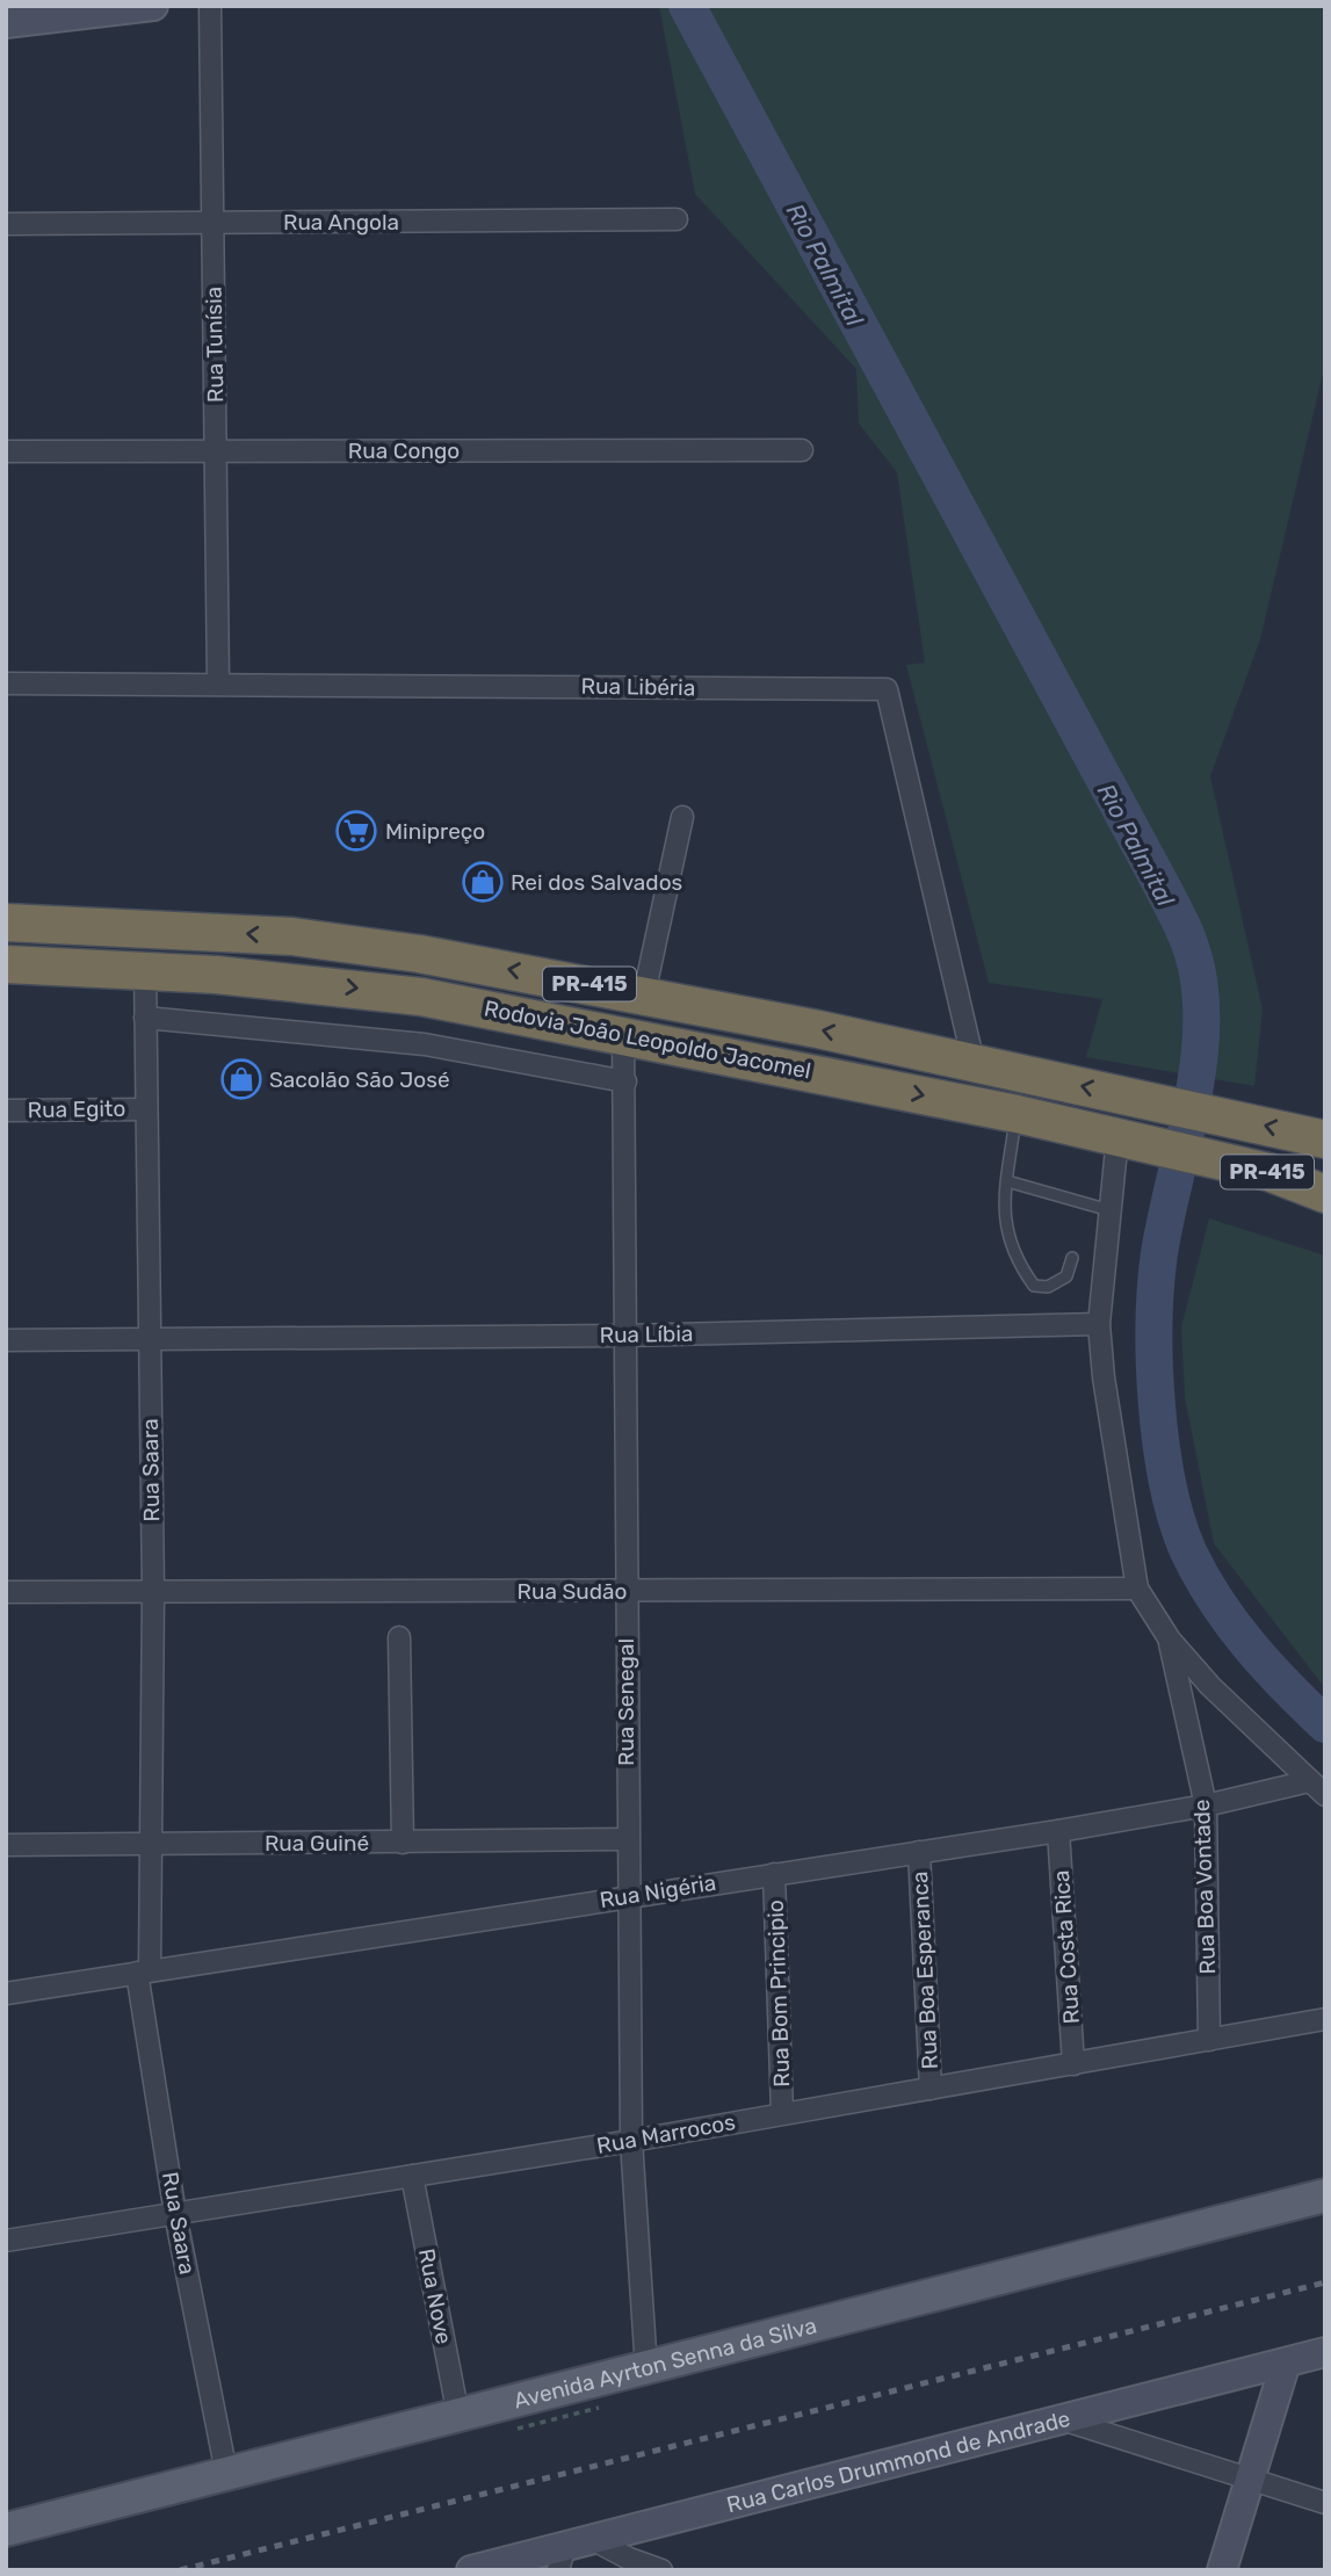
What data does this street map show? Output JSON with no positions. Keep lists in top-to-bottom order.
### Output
{
  "streets": {
    "highway": ["PR-415", "Rodovia João Leopoldo Jacomel"],
    "main road": ["Avenida Ayrton Senna da Silva"],
    "street": [
      "Rua Angola",
      "Rua Tunísia",
      "Rua Congo",
      "Rua Libéria",
      "Rua Egito",
      "Rua Líbia",
      "Rua Saara",
      "Rua Sudão",
      "Rua Senegal",
      "Rua Guiné",
      "Rua Boa Vontade",
      "Rua Nigéria",
      "Rua Costa Rica",
      "Rua Boa Esperanca",
      "Rua Bom Principio",
      "Rua Marrocos",
      "Rua Nove",
      "Rua Carlos Drummond de Andrade"
    ]
  },
  "crossings": [
    ["Rua Angola", "Rua Tunísia"],
    ["Rua Tunísia", "Rua Congo"],
    ["Rua Tunísia", "Rua Libéria"],
    ["Rua Libéria", "Rodovia João Leopoldo Jacomel"],
    ["Rodovia João Leopoldo Jacomel", "Rua Saara"],
    ["Rodovia João Leopoldo Jacomel", "Rua Senegal"],
    ["Rua Egito", "Rua Saara"],
    ["Rua Líbia", "Rua Saara"],
    ["Rua Líbia", "Rua Senegal"],
    ["Rua Saara", "Rua Sudão"],
    ["Rua Saara", "Rua Guiné"],
    ["Rua Saara", "Rua Nigéria"],
    ["Rua Saara", "Rua Marrocos"],
    ["Rua Saara", "Avenida Ayrton Senna da Silva"],
    ["Rua Sudão", "Rua Senegal"],
    ["Rua Senegal", "Rua Guiné"],
    ["Rua Senegal", "Rua Nigéria"],
    ["Rua Senegal", "Rua Marrocos"],
    ["Rua Senegal", "Avenida Ayrton Senna da Silva"],
    ["Rua Boa Vontade", "Rua Nigéria"],
    ["Rua Boa Vontade", "Rua Marrocos"],
    ["Rua Nigéria", "Rua Costa Rica"],
    ["Rua Nigéria", "Rua Boa Esperanca"],
    ["Rua Nigéria", "Rua Bom Principio"],
    ["Rua Costa Rica", "Rua Marrocos"],
    ["Rua Boa Esperanca", "Rua Marrocos"],
    ["Rua Bom Principio", "Rua Marrocos"],
    ["Rua Marrocos", "Rua Nove"],
    ["Rua Nove", "Avenida Ayrton Senna da Silva"]
  ],
  "water": ["Rio Palmital"],
  "places": {
    "supermarket": ["Minipreço"],
    "shop": ["Rei dos Salvados", "Sacolão São José"]
  }
}
